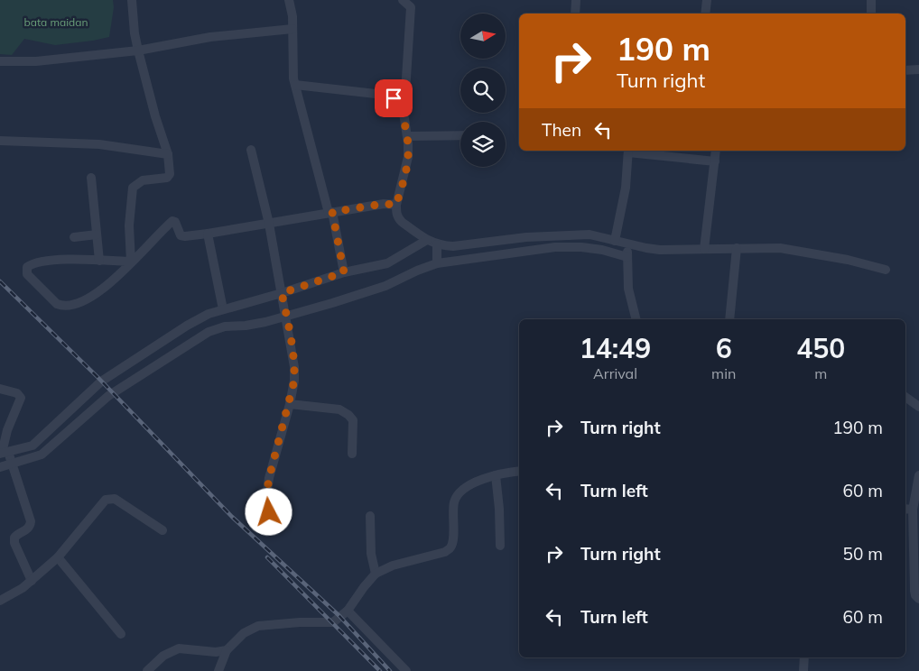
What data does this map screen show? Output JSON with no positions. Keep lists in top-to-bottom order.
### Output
{
  "parks": ["bata maidan"],
  "north": "right",
  "page": {
    "turn": ["190 m", "Turn right"],
    "then": "Then",
    "eta": [
      "14:49",
      "Arrival",
      "6",
      "min",
      "450",
      "m"
    ],
    "list": [
      {
        "name": "Turn right",
        "value": "190 m"
      },
      {
        "name": "Turn left",
        "value": "60 m"
      },
      {
        "name": "Turn right",
        "value": "50 m"
      },
      {
        "name": "Turn left",
        "value": "60 m"
      }
    ]
  }
}
